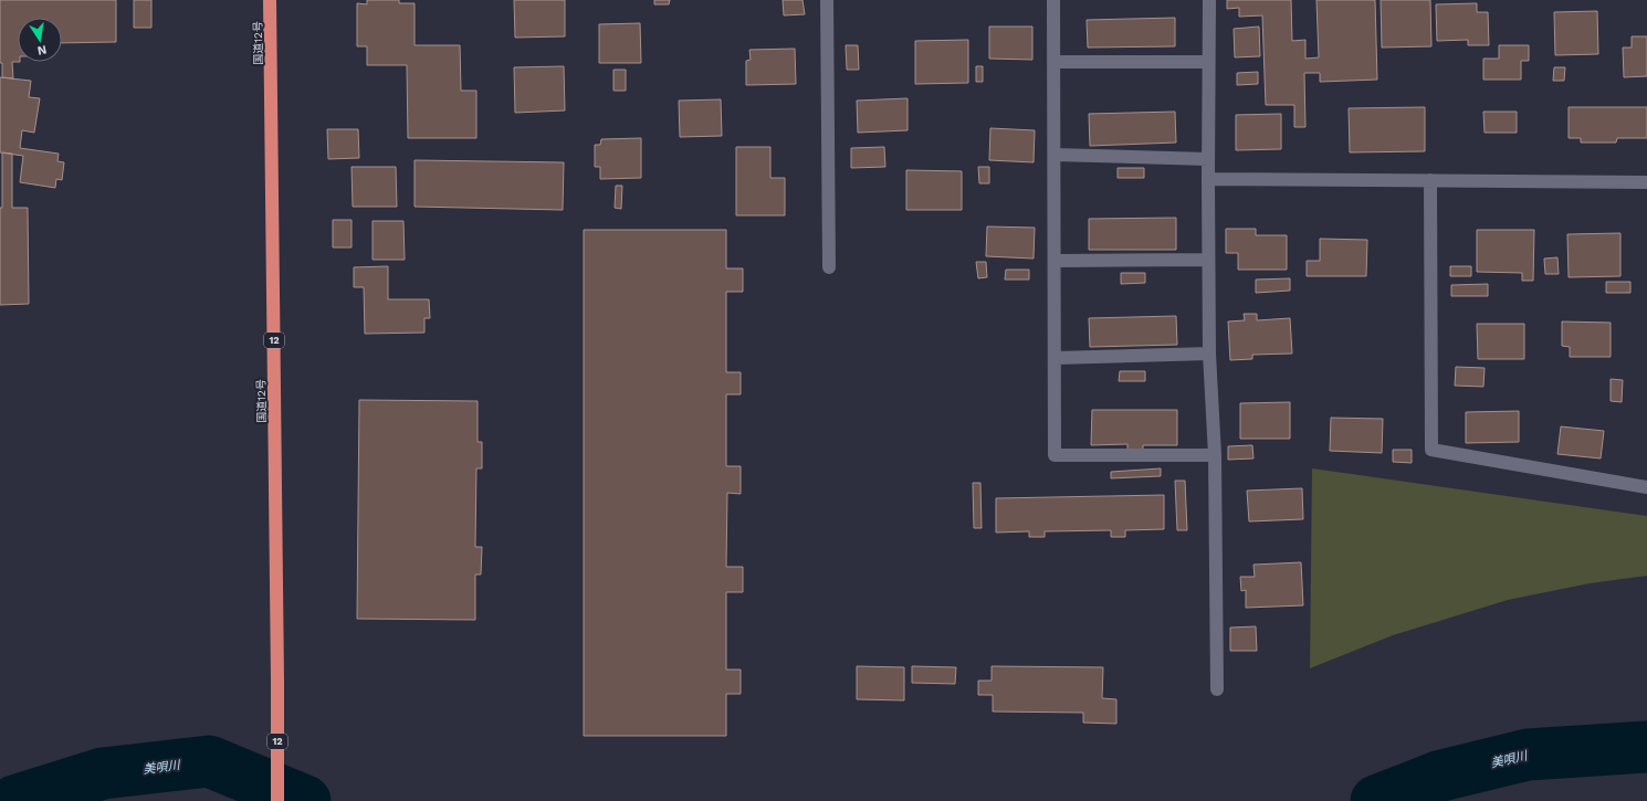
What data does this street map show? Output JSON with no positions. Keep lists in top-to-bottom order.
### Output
{
  "streets": {
    "highway": ["国道12号", "12"]
  },
  "water": ["美唄川"],
  "north": "bottom"
}
